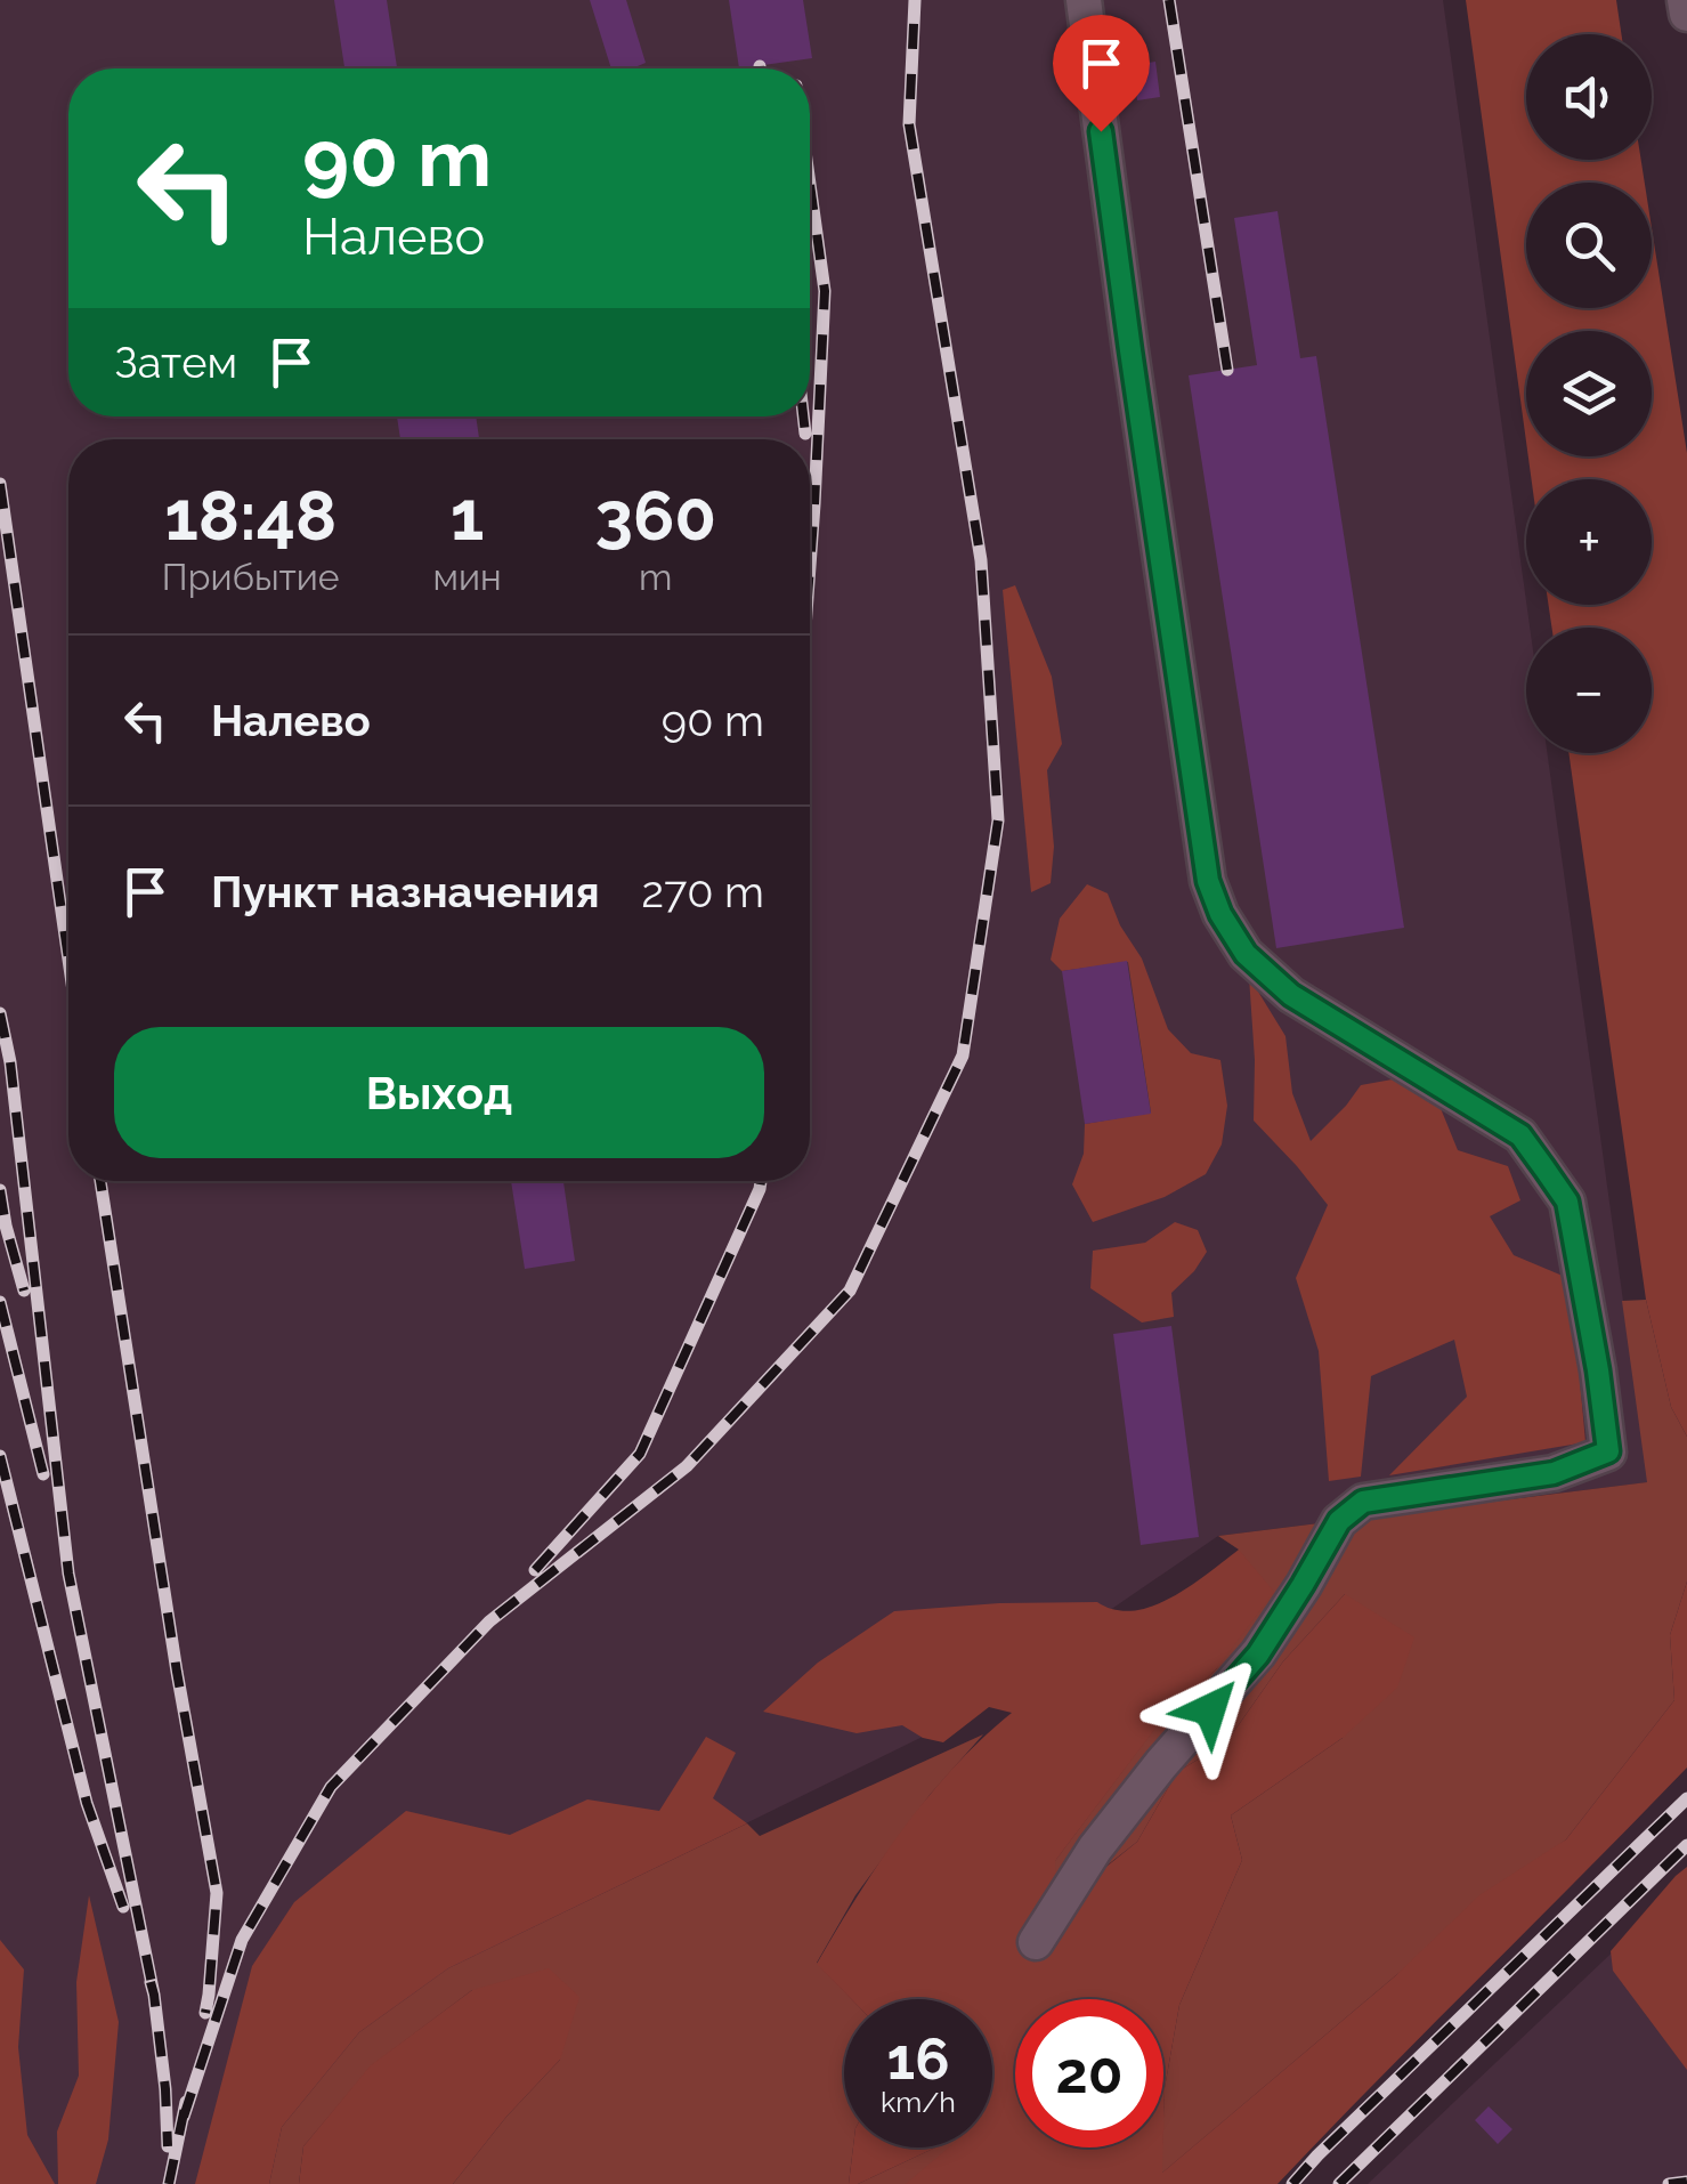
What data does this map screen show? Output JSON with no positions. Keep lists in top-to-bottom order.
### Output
{
  "page": {
    "map_buttons": ["+", "−"],
    "turn": ["90 m", "Налево"],
    "then": "Затем",
    "eta": [
      "18:48",
      "Прибытие",
      "1",
      "мин",
      "360",
      "m"
    ],
    "list": [
      {
        "name": "Налево",
        "value": "90 m"
      },
      {
        "name": "Пункт назначения",
        "value": "270 m"
      }
    ],
    "buttons": "Выход",
    "speed": "16 km/h",
    "limit": "20"
  }
}
